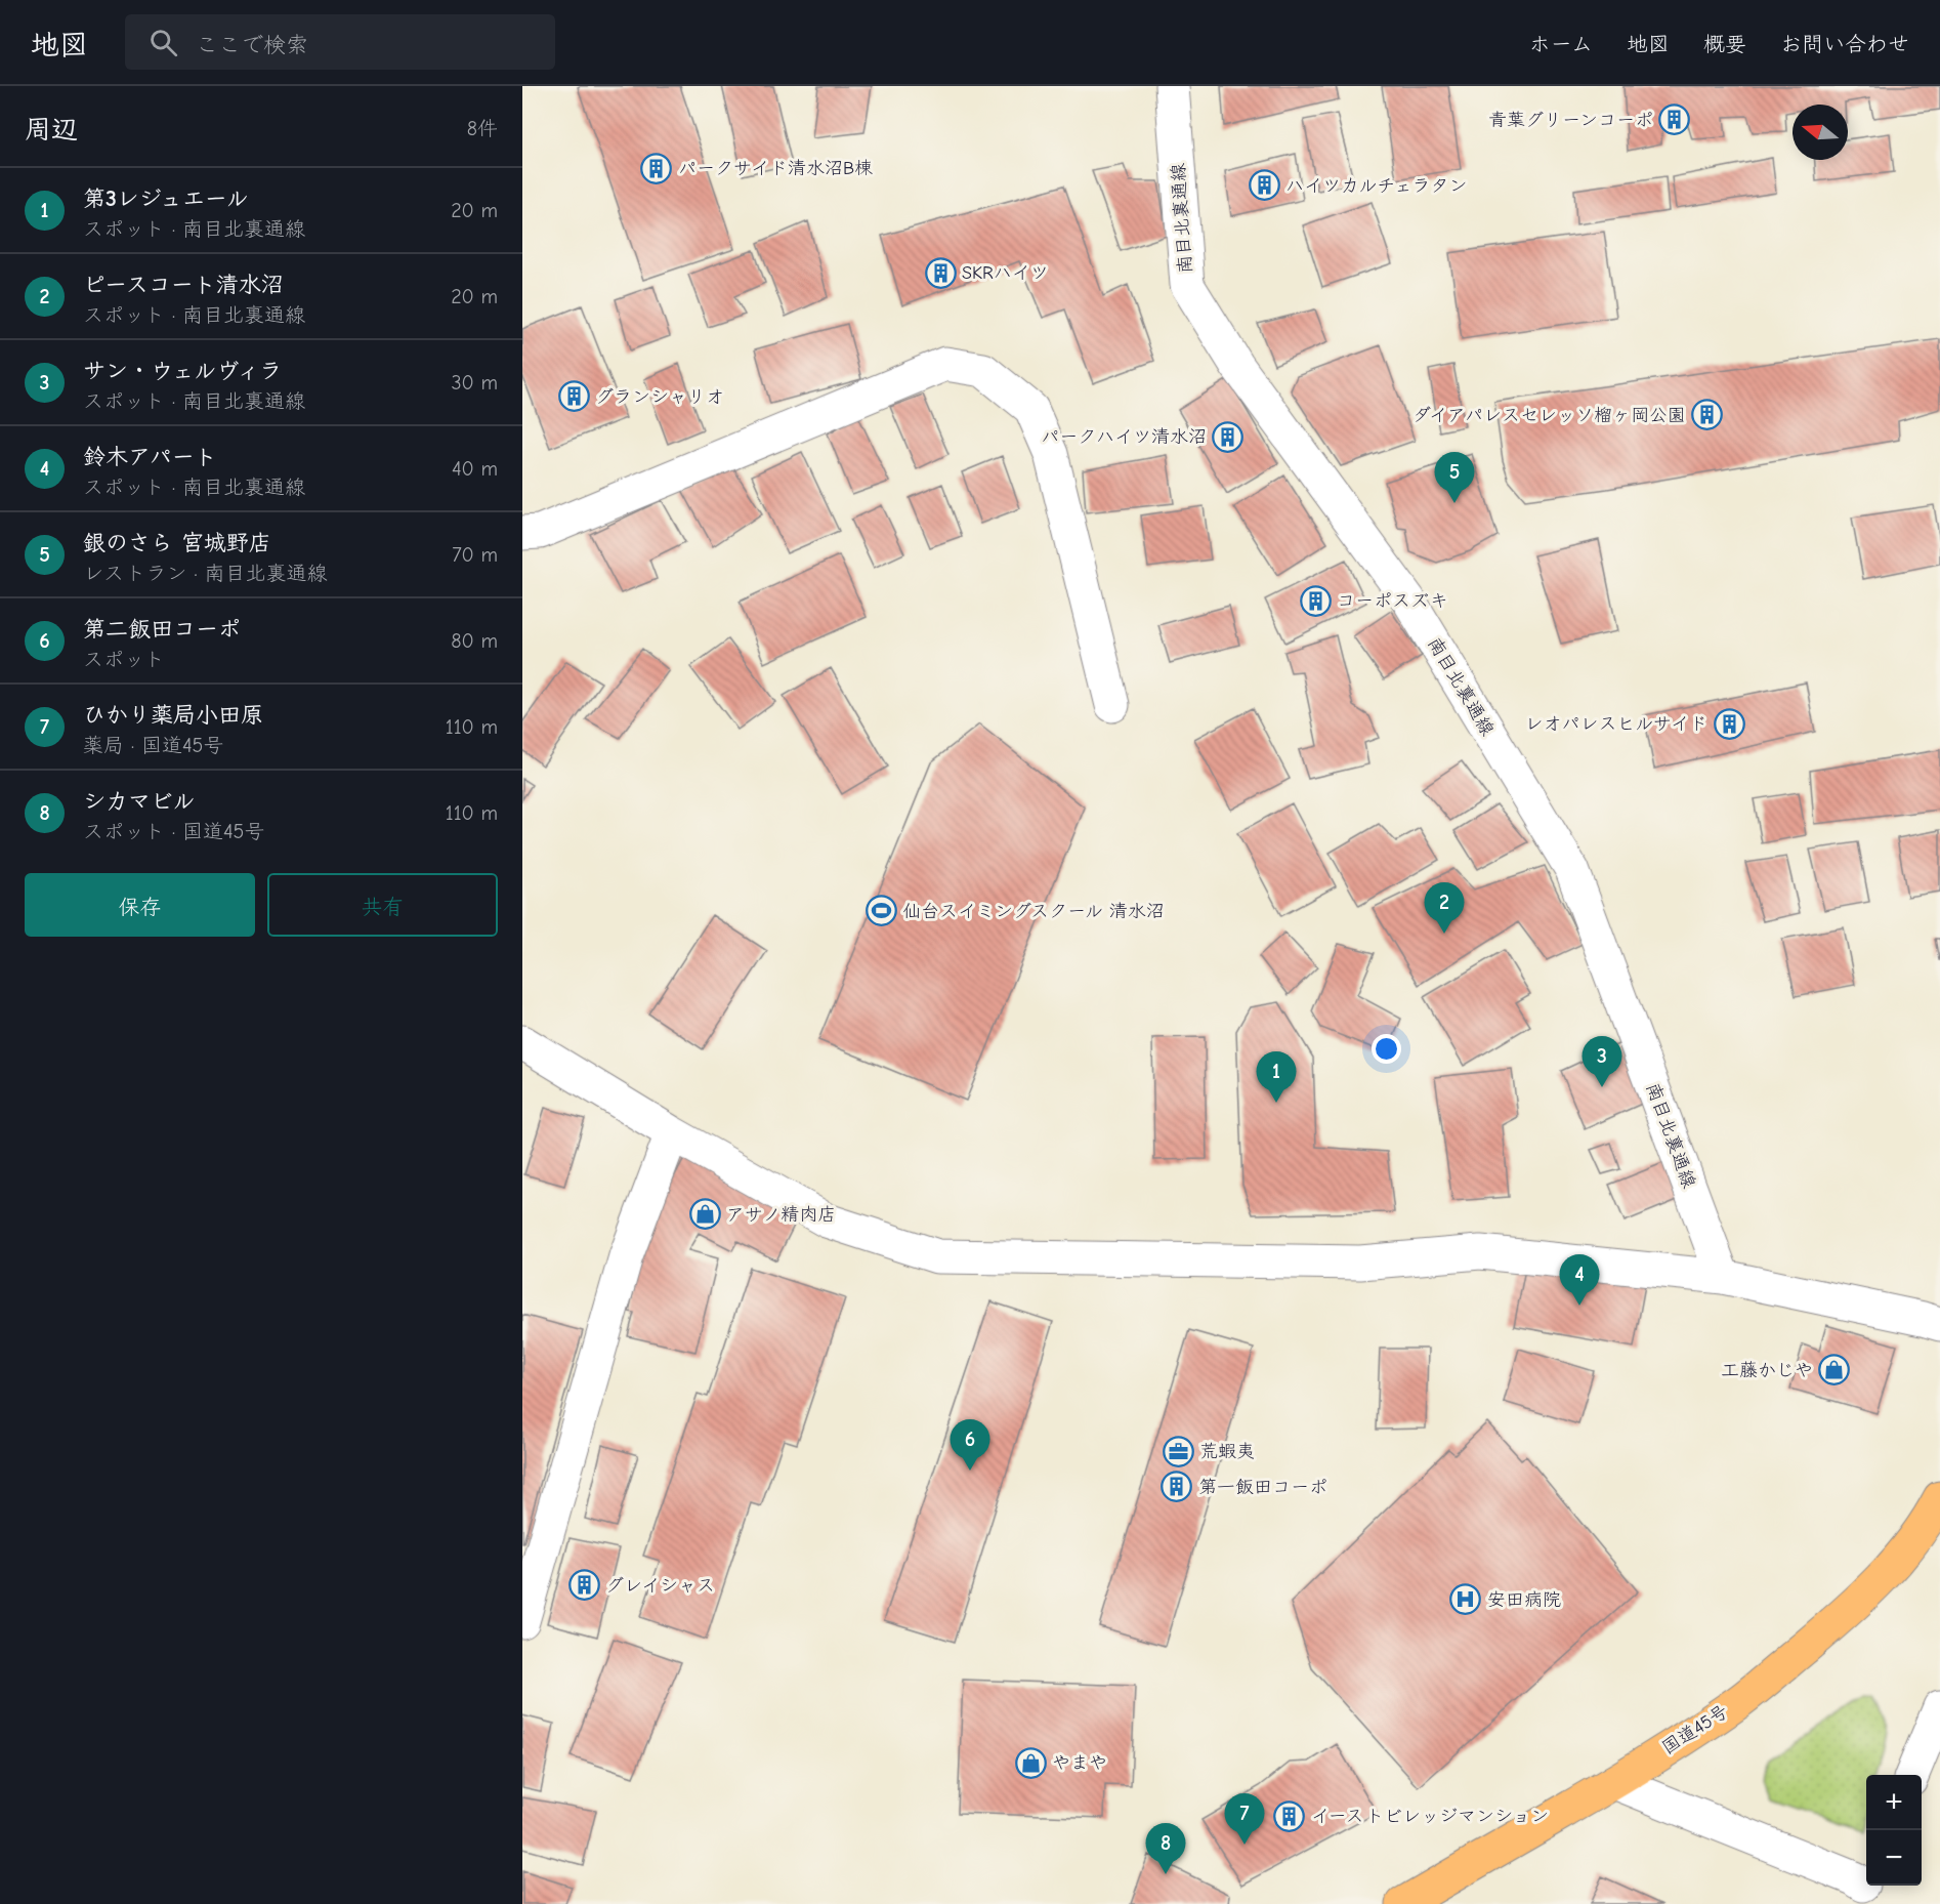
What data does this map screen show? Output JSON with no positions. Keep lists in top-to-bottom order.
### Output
{
  "streets": {
    "highway": ["国道45号"],
    "street": ["南目北裏通線"]
  },
  "places": {
    "building": [
      "青葉グリーンコーポ",
      "パークサイド清水沼B棟",
      "ハイツカルチェラタン",
      "SKRハイツ",
      "グランシャリオ",
      "ダイアパレスセレッソ榴ヶ岡公園",
      "パークハイツ清水沼",
      "コーポスズキ",
      "レオパレスヒルサイド",
      "第一飯田コーポ",
      "グレイシャス",
      "イーストビレッジマンション"
    ],
    "sports": ["仙台スイミングスクール 清水沼"],
    "shop": ["アサノ精肉店", "工藤かじや", "やまや"],
    "office": ["荒蝦夷"],
    "hospital": ["安田病院"]
  },
  "north": "left",
  "page": {
    "header": "地図",
    "search": "ここで検索",
    "nav": [
      "ホーム",
      "地図",
      "概要",
      "お問い合わせ"
    ],
    "heading": ["周辺", "8件"],
    "list": [
      {
        "mark": "1",
        "name": "第3レジュエール",
        "note": "スポット · 南目北裏通線",
        "value": "20 m"
      },
      {
        "mark": "2",
        "name": "ピースコート清水沼",
        "note": "スポット · 南目北裏通線",
        "value": "20 m"
      },
      {
        "mark": "3",
        "name": "サン・ウェルヴィラ",
        "note": "スポット · 南目北裏通線",
        "value": "30 m"
      },
      {
        "mark": "4",
        "name": "鈴木アパート",
        "note": "スポット · 南目北裏通線",
        "value": "40 m"
      },
      {
        "mark": "5",
        "name": "銀のさら 宮城野店",
        "note": "レストラン · 南目北裏通線",
        "value": "70 m"
      },
      {
        "mark": "6",
        "name": "第二飯田コーポ",
        "note": "スポット",
        "value": "80 m"
      },
      {
        "mark": "7",
        "name": "ひかり薬局小田原",
        "note": "薬局 · 国道45号",
        "value": "110 m"
      },
      {
        "mark": "8",
        "name": "シカマビル",
        "note": "スポット · 国道45号",
        "value": "110 m"
      }
    ],
    "pins": [
      "5",
      "2",
      "3",
      "1",
      "4",
      "6",
      "7",
      "8"
    ],
    "buttons": ["保存", "共有"],
    "map_buttons": ["+", "−"]
  }
}
